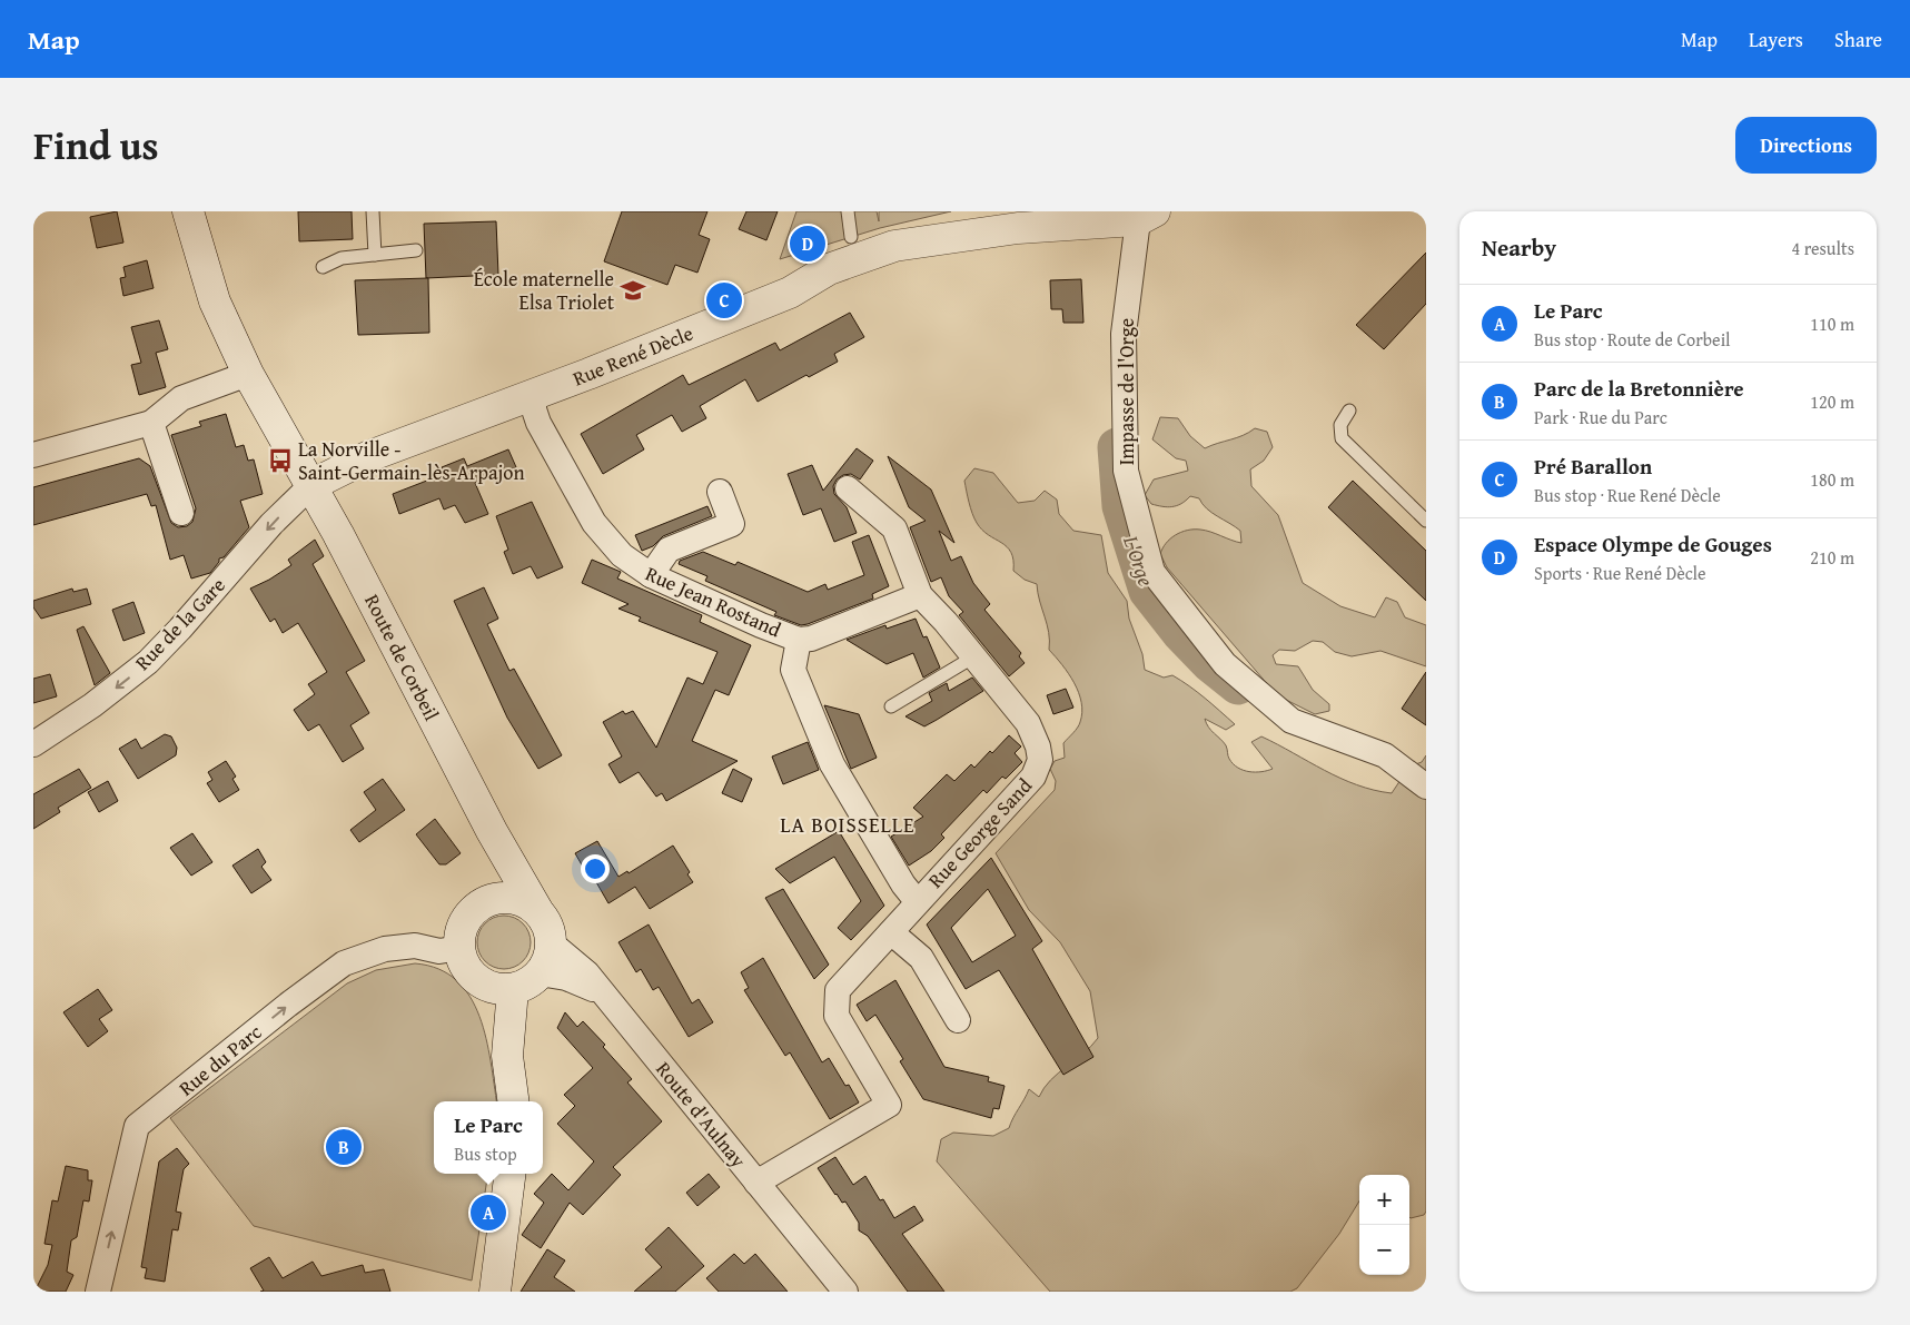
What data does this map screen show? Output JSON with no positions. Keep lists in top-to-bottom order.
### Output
{
  "streets": {
    "main road": ["Rue René Dècle", "Route de Corbeil"],
    "street": [
      "Impasse de l'Orge",
      "Rue Jean Rostand",
      "Rue de la Gare",
      "Rue George Sand",
      "Rue du Parc",
      "Route d'Aulnay"
    ]
  },
  "crossings": [
    ["Rue René Dècle", "Impasse de l'Orge"],
    ["Rue René Dècle", "Rue Jean Rostand"],
    ["Rue René Dècle", "Rue de la Gare"],
    ["Rue René Dècle", "Route de Corbeil"],
    ["Rue de la Gare", "Route de Corbeil"],
    ["Route de Corbeil", "Rue du Parc"],
    ["Route de Corbeil", "Route d'Aulnay"],
    ["Rue George Sand", "Route d'Aulnay"],
    ["Rue du Parc", "Route d'Aulnay"]
  ],
  "one_way": ["Rue de la Gare", "Rue du Parc"],
  "districts": ["LA BOISSELLE"],
  "water": ["L'Orge"],
  "places": {
    "school or university": ["École maternelle Elsa Triolet"],
    "bus stop": ["La Norville - Saint-Germain-lès-Arpajon"]
  },
  "page": {
    "header": "Map",
    "nav": ["Map", "Layers", "Share"],
    "title": "Find us",
    "buttons": "Directions",
    "heading": ["Nearby", "4 results"],
    "pins": [
      "D",
      "C",
      "B",
      "A"
    ],
    "list": [
      {
        "mark": "A",
        "name": "Le Parc",
        "note": "Bus stop · Route de Corbeil",
        "value": "110 m"
      },
      {
        "mark": "B",
        "name": "Parc de la Bretonnière",
        "note": "Park · Rue du Parc",
        "value": "120 m"
      },
      {
        "mark": "C",
        "name": "Pré Barallon",
        "note": "Bus stop · Rue René Dècle",
        "value": "180 m"
      },
      {
        "mark": "D",
        "name": "Espace Olympe de Gouges",
        "note": "Sports · Rue René Dècle",
        "value": "210 m"
      }
    ],
    "popup": ["Le Parc", "Bus stop"],
    "map_buttons": ["+", "−"]
  }
}
